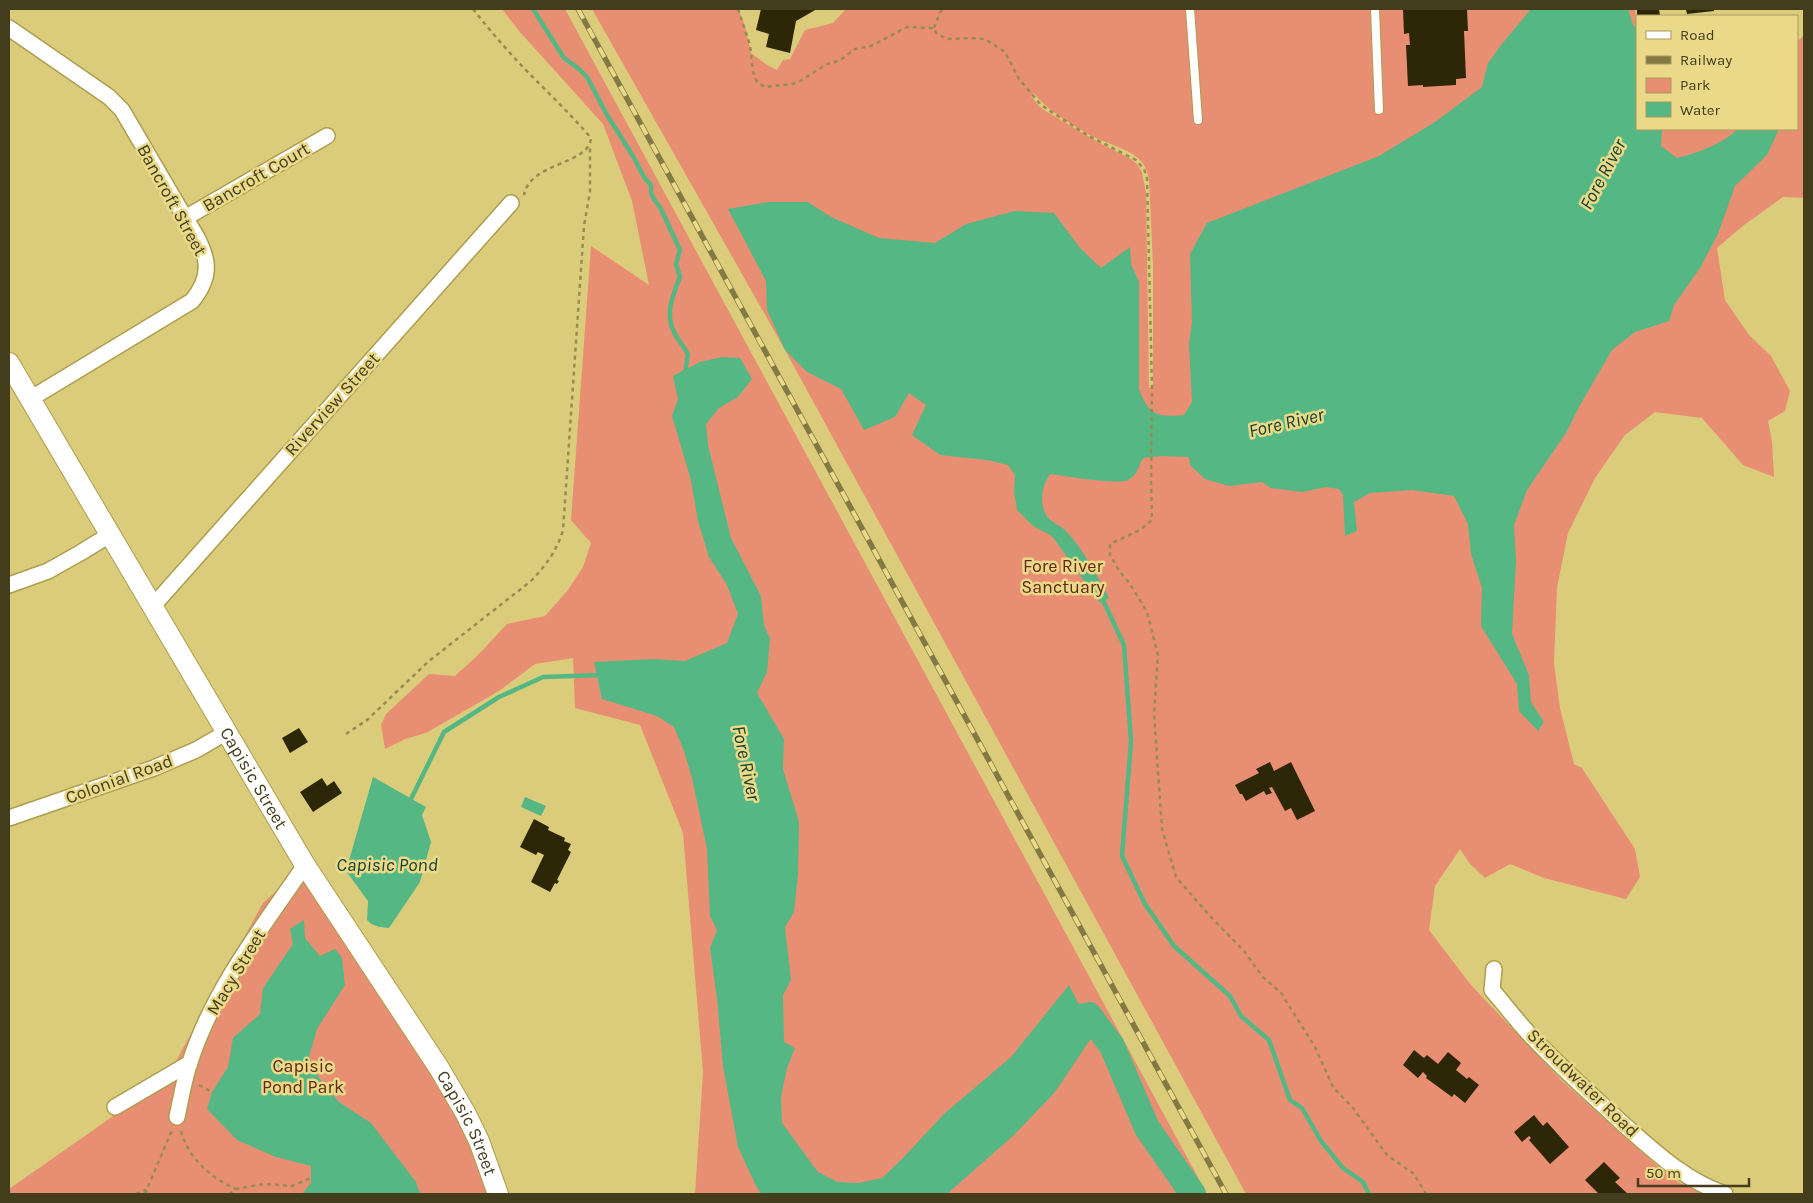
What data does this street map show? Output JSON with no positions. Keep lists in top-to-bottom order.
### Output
{
  "streets": {
    "street": [
      "Bancroft Court",
      "Bancroft Street",
      "Riverview Street",
      "Colonial Road",
      "Capisic Street",
      "Macy Street",
      "Stroudwater Road"
    ]
  },
  "crossings": [
    ["Bancroft Court", "Bancroft Street"],
    ["Bancroft Street", "Capisic Street"],
    ["Riverview Street", "Capisic Street"],
    ["Colonial Road", "Capisic Street"],
    ["Capisic Street", "Macy Street"]
  ],
  "water": ["Fore River", "Capisic Pond"],
  "parks": ["Fore River Sanctuary", "Capisic Pond Park"],
  "legend": [
    "Road",
    "Railway",
    "Park",
    "Water"
  ],
  "scale_bar": "50 m"
}
